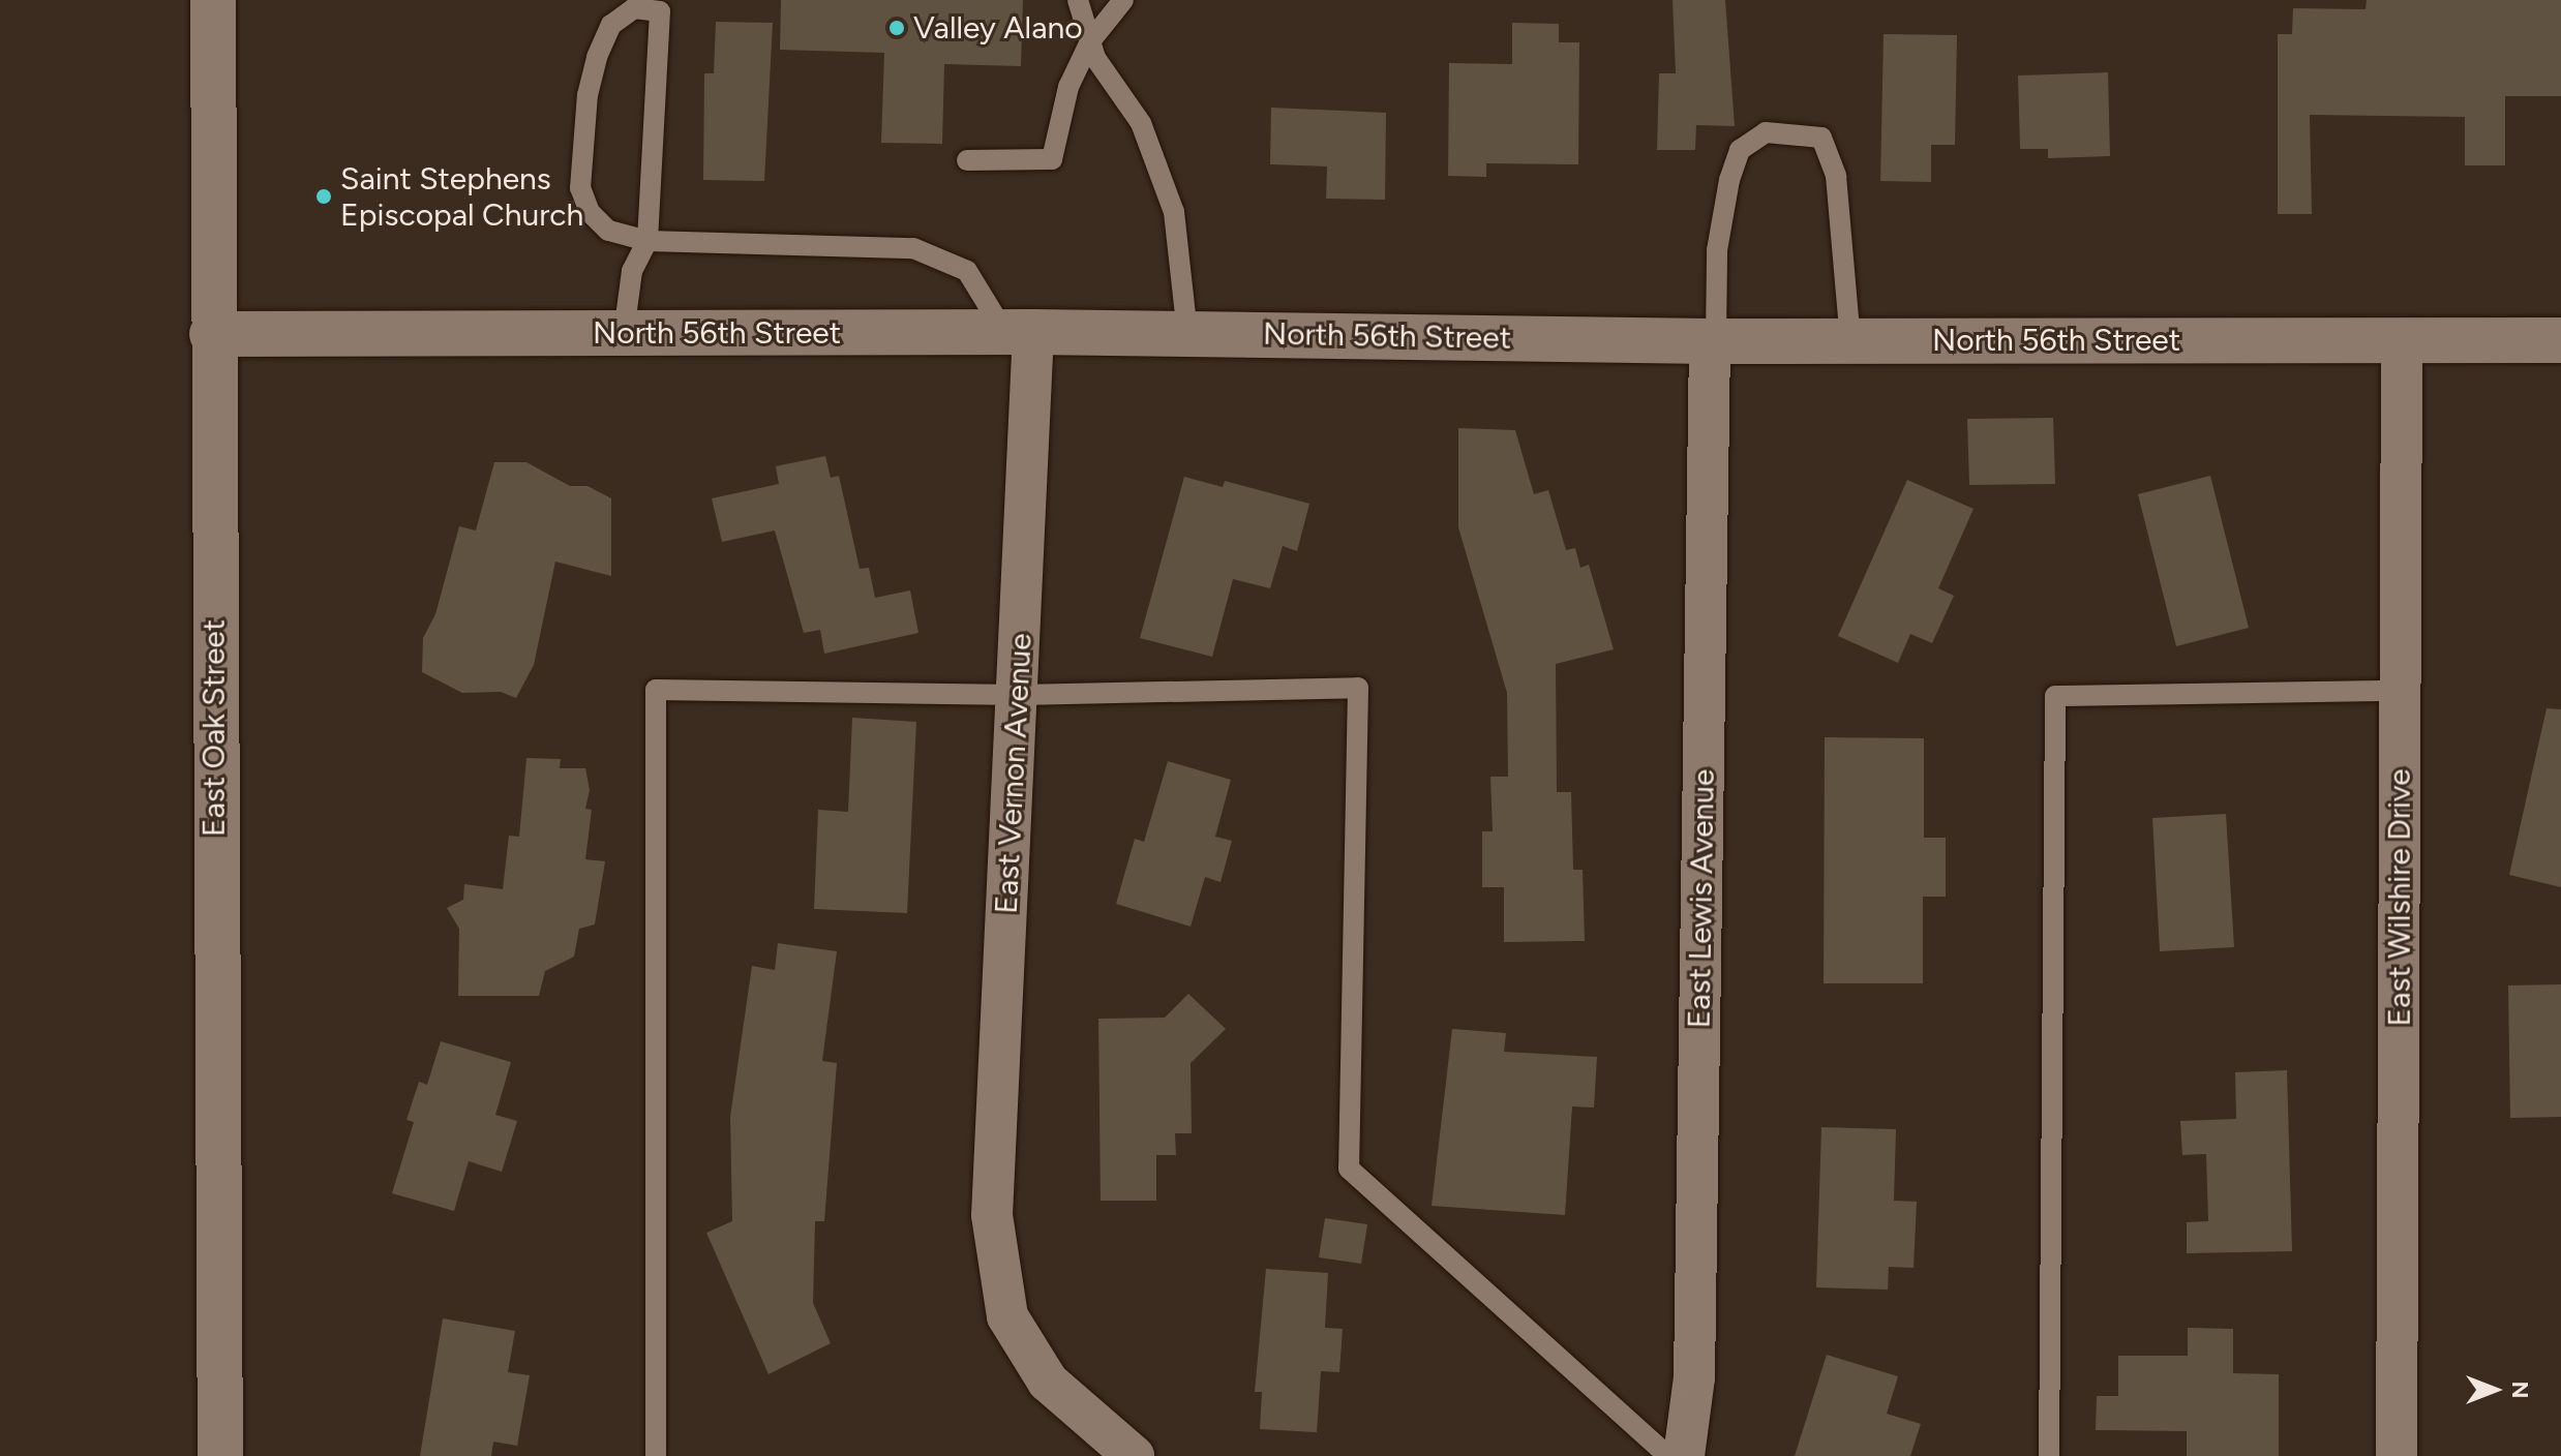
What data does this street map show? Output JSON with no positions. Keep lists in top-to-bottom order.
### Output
{
  "streets": {
    "street": [
      "North 56th Street",
      "East Oak Street",
      "East Vernon Avenue",
      "East Wilshire Drive",
      "East Lewis Avenue"
    ]
  },
  "crossings": [
    ["North 56th Street", "East Oak Street"],
    ["North 56th Street", "East Vernon Avenue"],
    ["North 56th Street", "East Wilshire Drive"],
    ["North 56th Street", "East Lewis Avenue"]
  ],
  "places": ["Valley Alano", "Saint Stephens Episcopal Church"],
  "north": "right"
}
